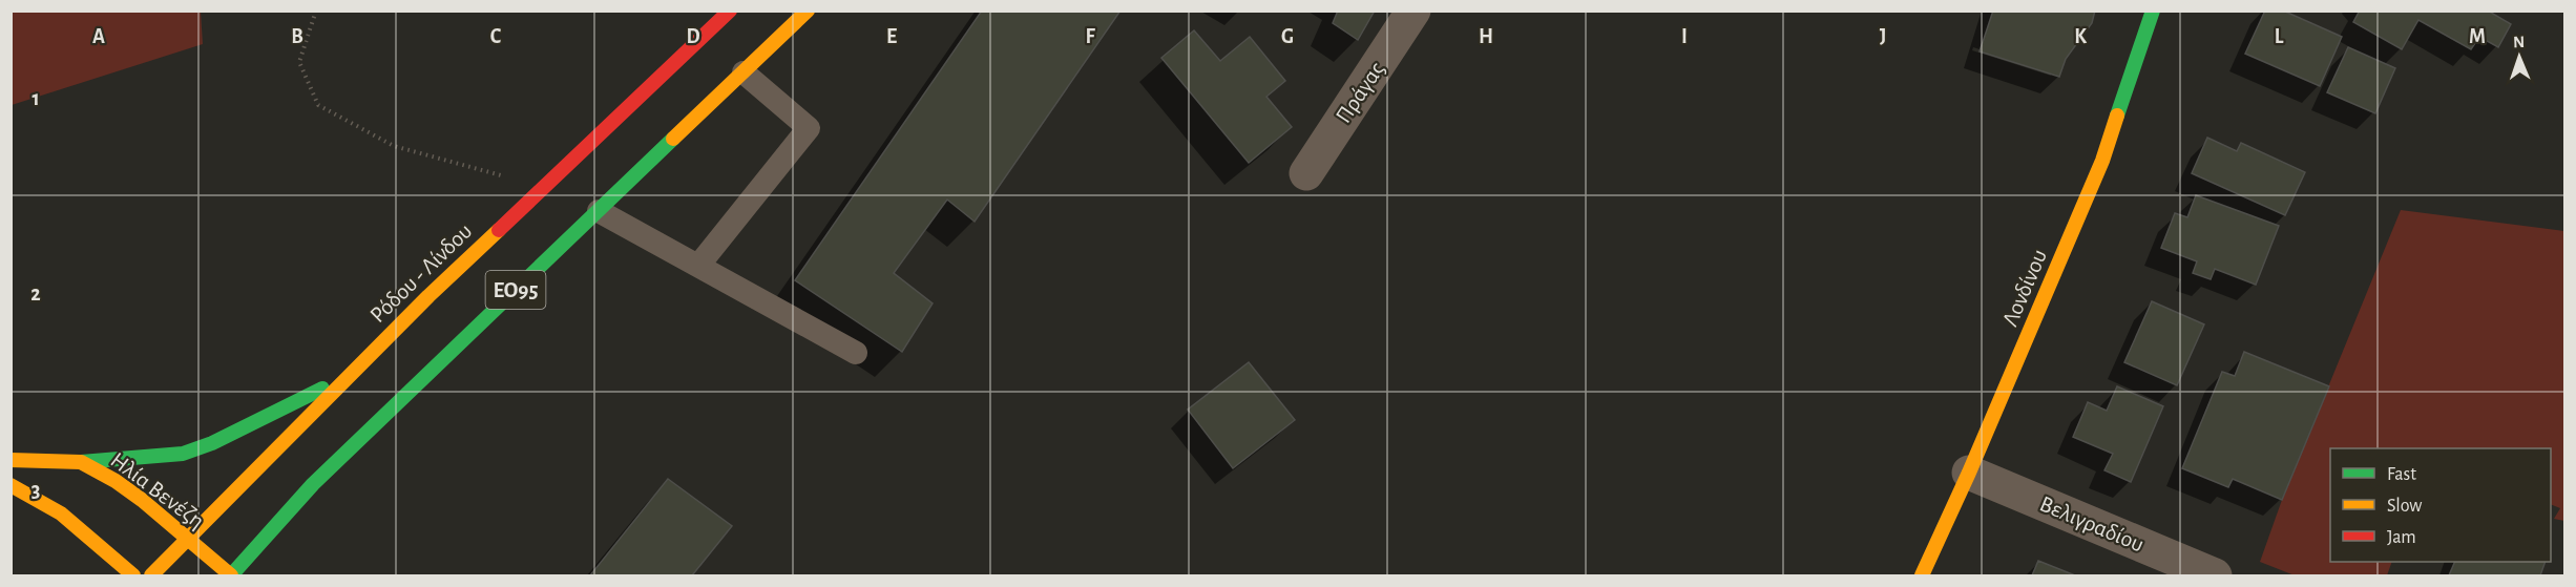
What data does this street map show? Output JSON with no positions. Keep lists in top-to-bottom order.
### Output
{
  "streets": {
    "main road": [
      "Ρόδου - Λίνδου",
      "Λονδίνου",
      "ΕΟ95",
      "Ηλία Βενέζη"
    ],
    "street": ["Πράγας", "Βελιγραδίου"]
  },
  "crossings": [
    ["Ρόδου - Λίνδου", "Ηλία Βενέζη"],
    ["Λονδίνου", "Βελιγραδίου"],
    ["ΕΟ95", "Ηλία Βενέζη"]
  ],
  "legend": ["Fast", "Slow", "Jam"],
  "north": "top",
  "grid": {
    "columns": [
      "A",
      "B",
      "C",
      "D",
      "E",
      "F",
      "G",
      "H",
      "I",
      "J",
      "K",
      "L",
      "M"
    ],
    "rows": ["1", "2", "3"]
  }
}
